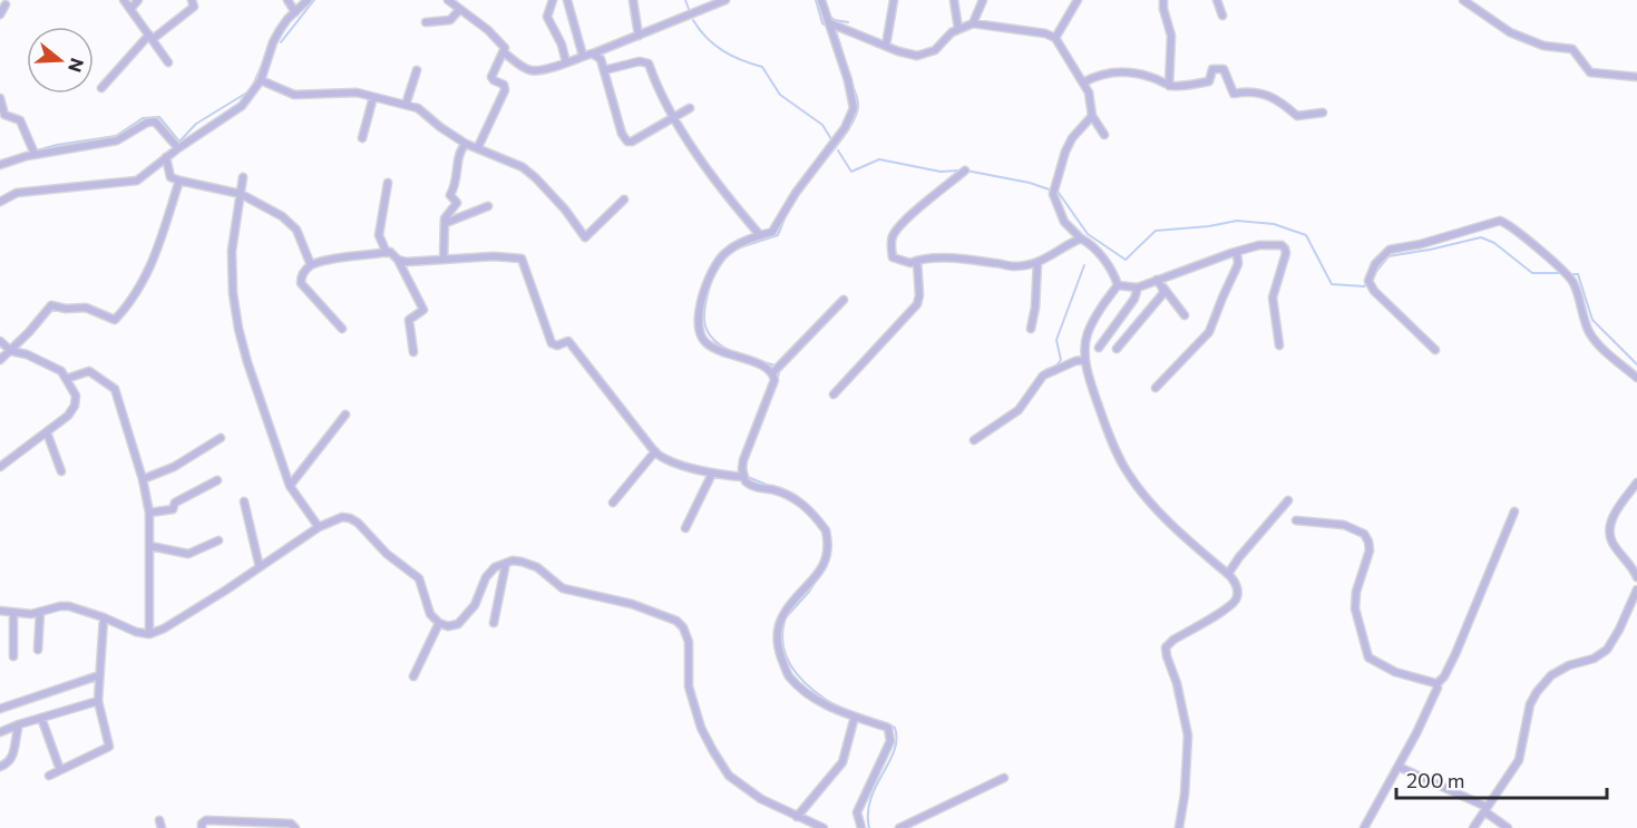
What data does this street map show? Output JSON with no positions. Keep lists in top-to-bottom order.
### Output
{
  "scale_bar": "200 m",
  "north": "right"
}
